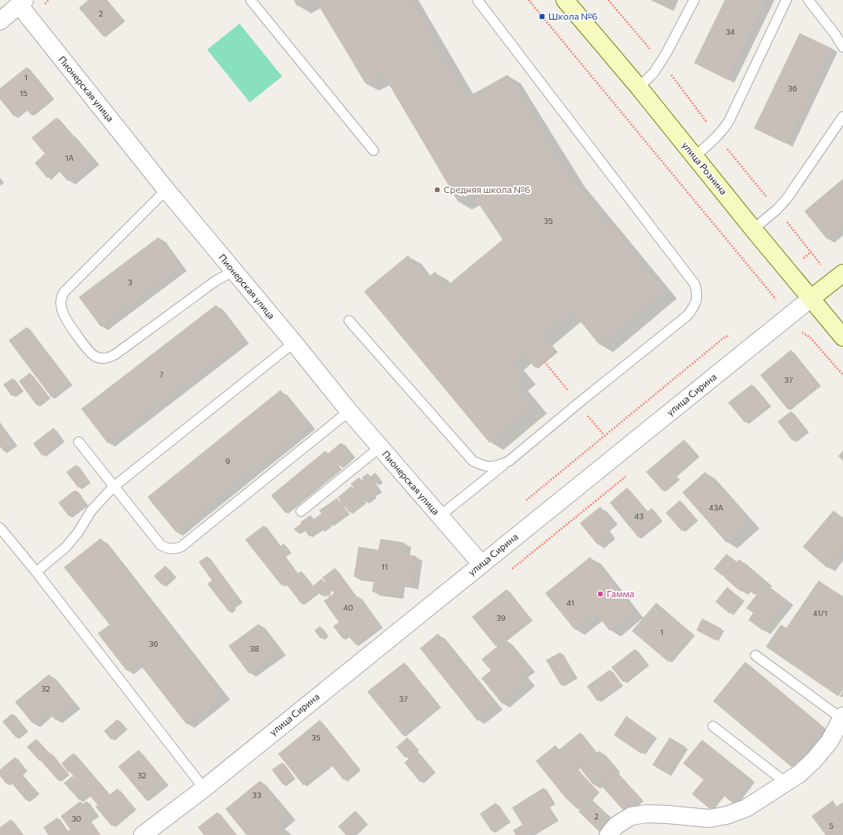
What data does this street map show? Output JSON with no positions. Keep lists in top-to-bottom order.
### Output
{
  "streets": {
    "main road": ["улица Рознина", "улица Сирина"],
    "street": ["Пионерская улица"]
  },
  "crossings": [
    ["Пионерская улица", "улица Сирина"],
    ["улица Рознина", "улица Сирина"]
  ],
  "places": {
    "transit": ["Школа №6"],
    "other": ["Средняя школа №6", "Гамма"]
  },
  "house_numbers": [
    "2",
    "34",
    "1",
    "36",
    "15",
    "1А",
    "35",
    "3",
    "7",
    "37",
    "9",
    "43А",
    "43",
    "11",
    "41",
    "40",
    "41/1",
    "39",
    "1",
    "36",
    "38",
    "32",
    "37",
    "35",
    "32",
    "33",
    "2",
    "30",
    "5"
  ]
}
